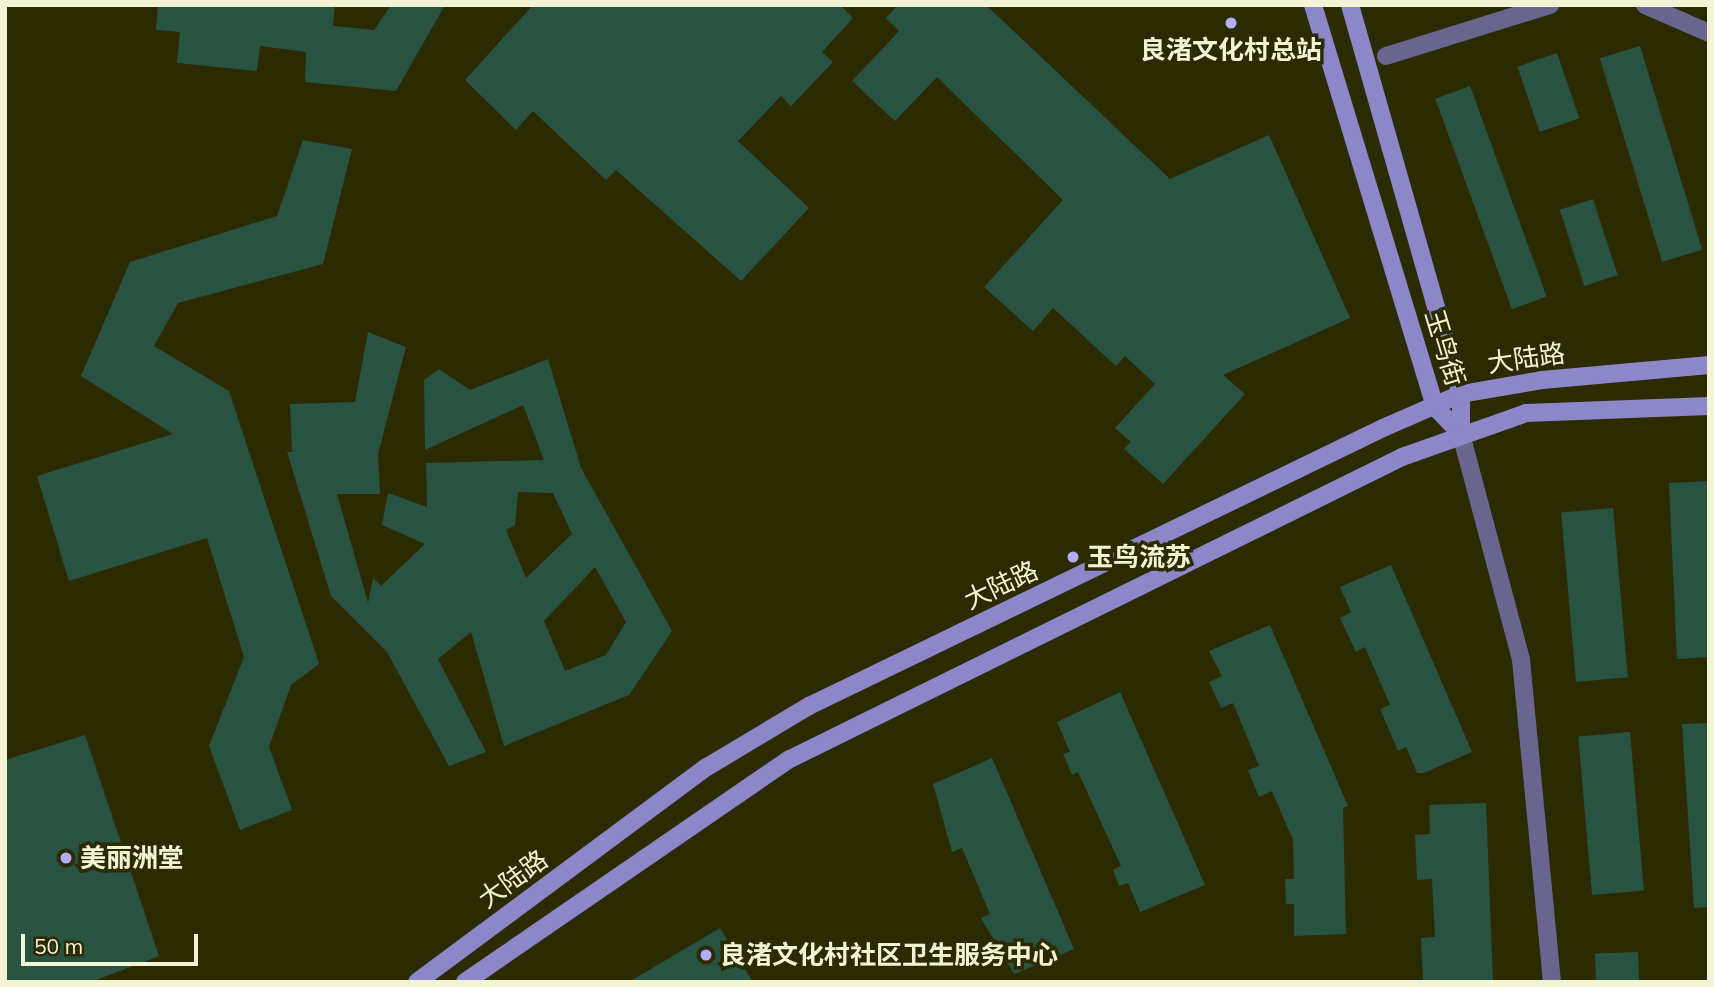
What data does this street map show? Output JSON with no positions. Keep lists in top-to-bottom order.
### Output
{
  "streets": {
    "main road": ["玉鸟街", "大陆路"]
  },
  "crossings": [
    ["玉鸟街", "大陆路"]
  ],
  "places": [
    "良渚文化村总站",
    "玉鸟流苏",
    "美丽洲堂",
    "良渚文化村社区卫生服务中心"
  ],
  "scale_bar": "50 m"
}
